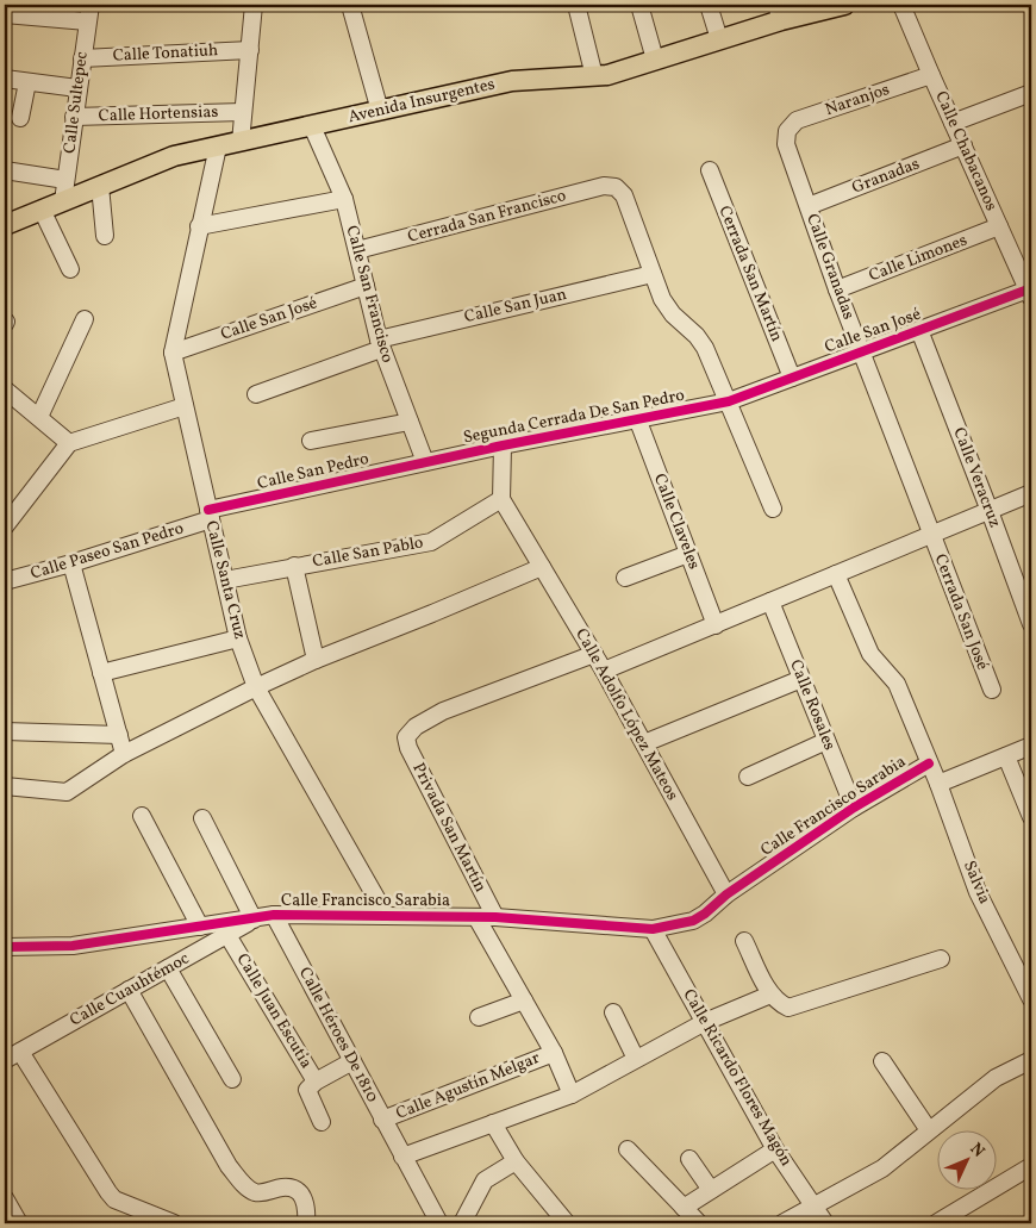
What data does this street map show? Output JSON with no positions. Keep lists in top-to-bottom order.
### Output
{
  "streets": {
    "main road": ["Avenida Insurgentes"],
    "street": [
      "Calle Tonatiuh",
      "Naranjos",
      "Calle Sultepec",
      "Calle Hortensias",
      "Calle Chabacanos",
      "Granadas",
      "Cerrada San Francisco",
      "Calle Limones",
      "Calle Granadas",
      "Cerrada San Martín",
      "Calle San Francisco",
      "Calle San Juan",
      "Calle San José",
      "Segunda Cerrada De San Pedro",
      "Calle San Pedro",
      "Calle Veracruz",
      "Calle Claveles",
      "Calle Paseo San Pedro",
      "Calle San Pablo",
      "Calle Santa Cruz",
      "Cerrada San José",
      "Calle Rosales",
      "Calle Adolfo López Mateos",
      "Calle Francisco Sarabia",
      "Privada San Martín",
      "Salvia",
      "Calle Cuauhtémoc",
      "Calle Juan Escutia",
      "Calle Héroes De 1810",
      "Calle Ricardo Flores Magón",
      "Calle Agustín Melgar"
    ]
  },
  "crossings": [
    ["Calle Tonatiuh", "Calle Sultepec"],
    ["Naranjos", "Calle Chabacanos"],
    ["Naranjos", "Calle Granadas"],
    ["Avenida Insurgentes", "Calle Sultepec"],
    ["Avenida Insurgentes", "Calle San Francisco"],
    ["Avenida Insurgentes", "Calle Santa Cruz"],
    ["Calle Sultepec", "Calle Hortensias"],
    ["Calle Chabacanos", "Granadas"],
    ["Calle Chabacanos", "Calle Limones"],
    ["Calle Chabacanos", "Calle San José"],
    ["Granadas", "Calle Granadas"],
    ["Cerrada San Francisco", "Calle San Francisco"],
    ["Cerrada San Francisco", "Calle San Juan"],
    ["Calle Limones", "Calle Granadas"],
    ["Calle Granadas", "Calle San José"],
    ["Calle Granadas", "Cerrada San José"],
    ["Cerrada San Martín", "Calle San José"],
    ["Calle San Francisco", "Calle San Juan"],
    ["Calle San Francisco", "Calle San José"],
    ["Calle San Francisco", "Segunda Cerrada De San Pedro"],
    ["Calle San Francisco", "Calle San Pedro"],
    ["Calle San José", "Segunda Cerrada De San Pedro"],
    ["Calle San José", "Calle Veracruz"],
    ["Calle San José", "Calle Santa Cruz"],
    ["Segunda Cerrada De San Pedro", "Calle San Pedro"],
    ["Segunda Cerrada De San Pedro", "Calle Claveles"],
    ["Calle San Pedro", "Calle Paseo San Pedro"],
    ["Calle San Pedro", "Calle Santa Cruz"],
    ["Calle Paseo San Pedro", "Calle Santa Cruz"],
    ["Calle San Pablo", "Calle Santa Cruz"],
    ["Calle San Pablo", "Calle Adolfo López Mateos"],
    ["Calle Santa Cruz", "Calle Francisco Sarabia"],
    ["Calle Rosales", "Calle Francisco Sarabia"],
    ["Calle Adolfo López Mateos", "Calle Francisco Sarabia"],
    ["Calle Adolfo López Mateos", "Privada San Martín"],
    ["Calle Francisco Sarabia", "Privada San Martín"],
    ["Calle Francisco Sarabia", "Salvia"],
    ["Calle Francisco Sarabia", "Calle Cuauhtémoc"],
    ["Calle Francisco Sarabia", "Calle Héroes De 1810"],
    ["Calle Francisco Sarabia", "Calle Ricardo Flores Magón"],
    ["Calle Cuauhtémoc", "Calle Juan Escutia"],
    ["Calle Juan Escutia", "Calle Héroes De 1810"],
    ["Calle Héroes De 1810", "Calle Agustín Melgar"]
  ],
  "north": "top right"
}
